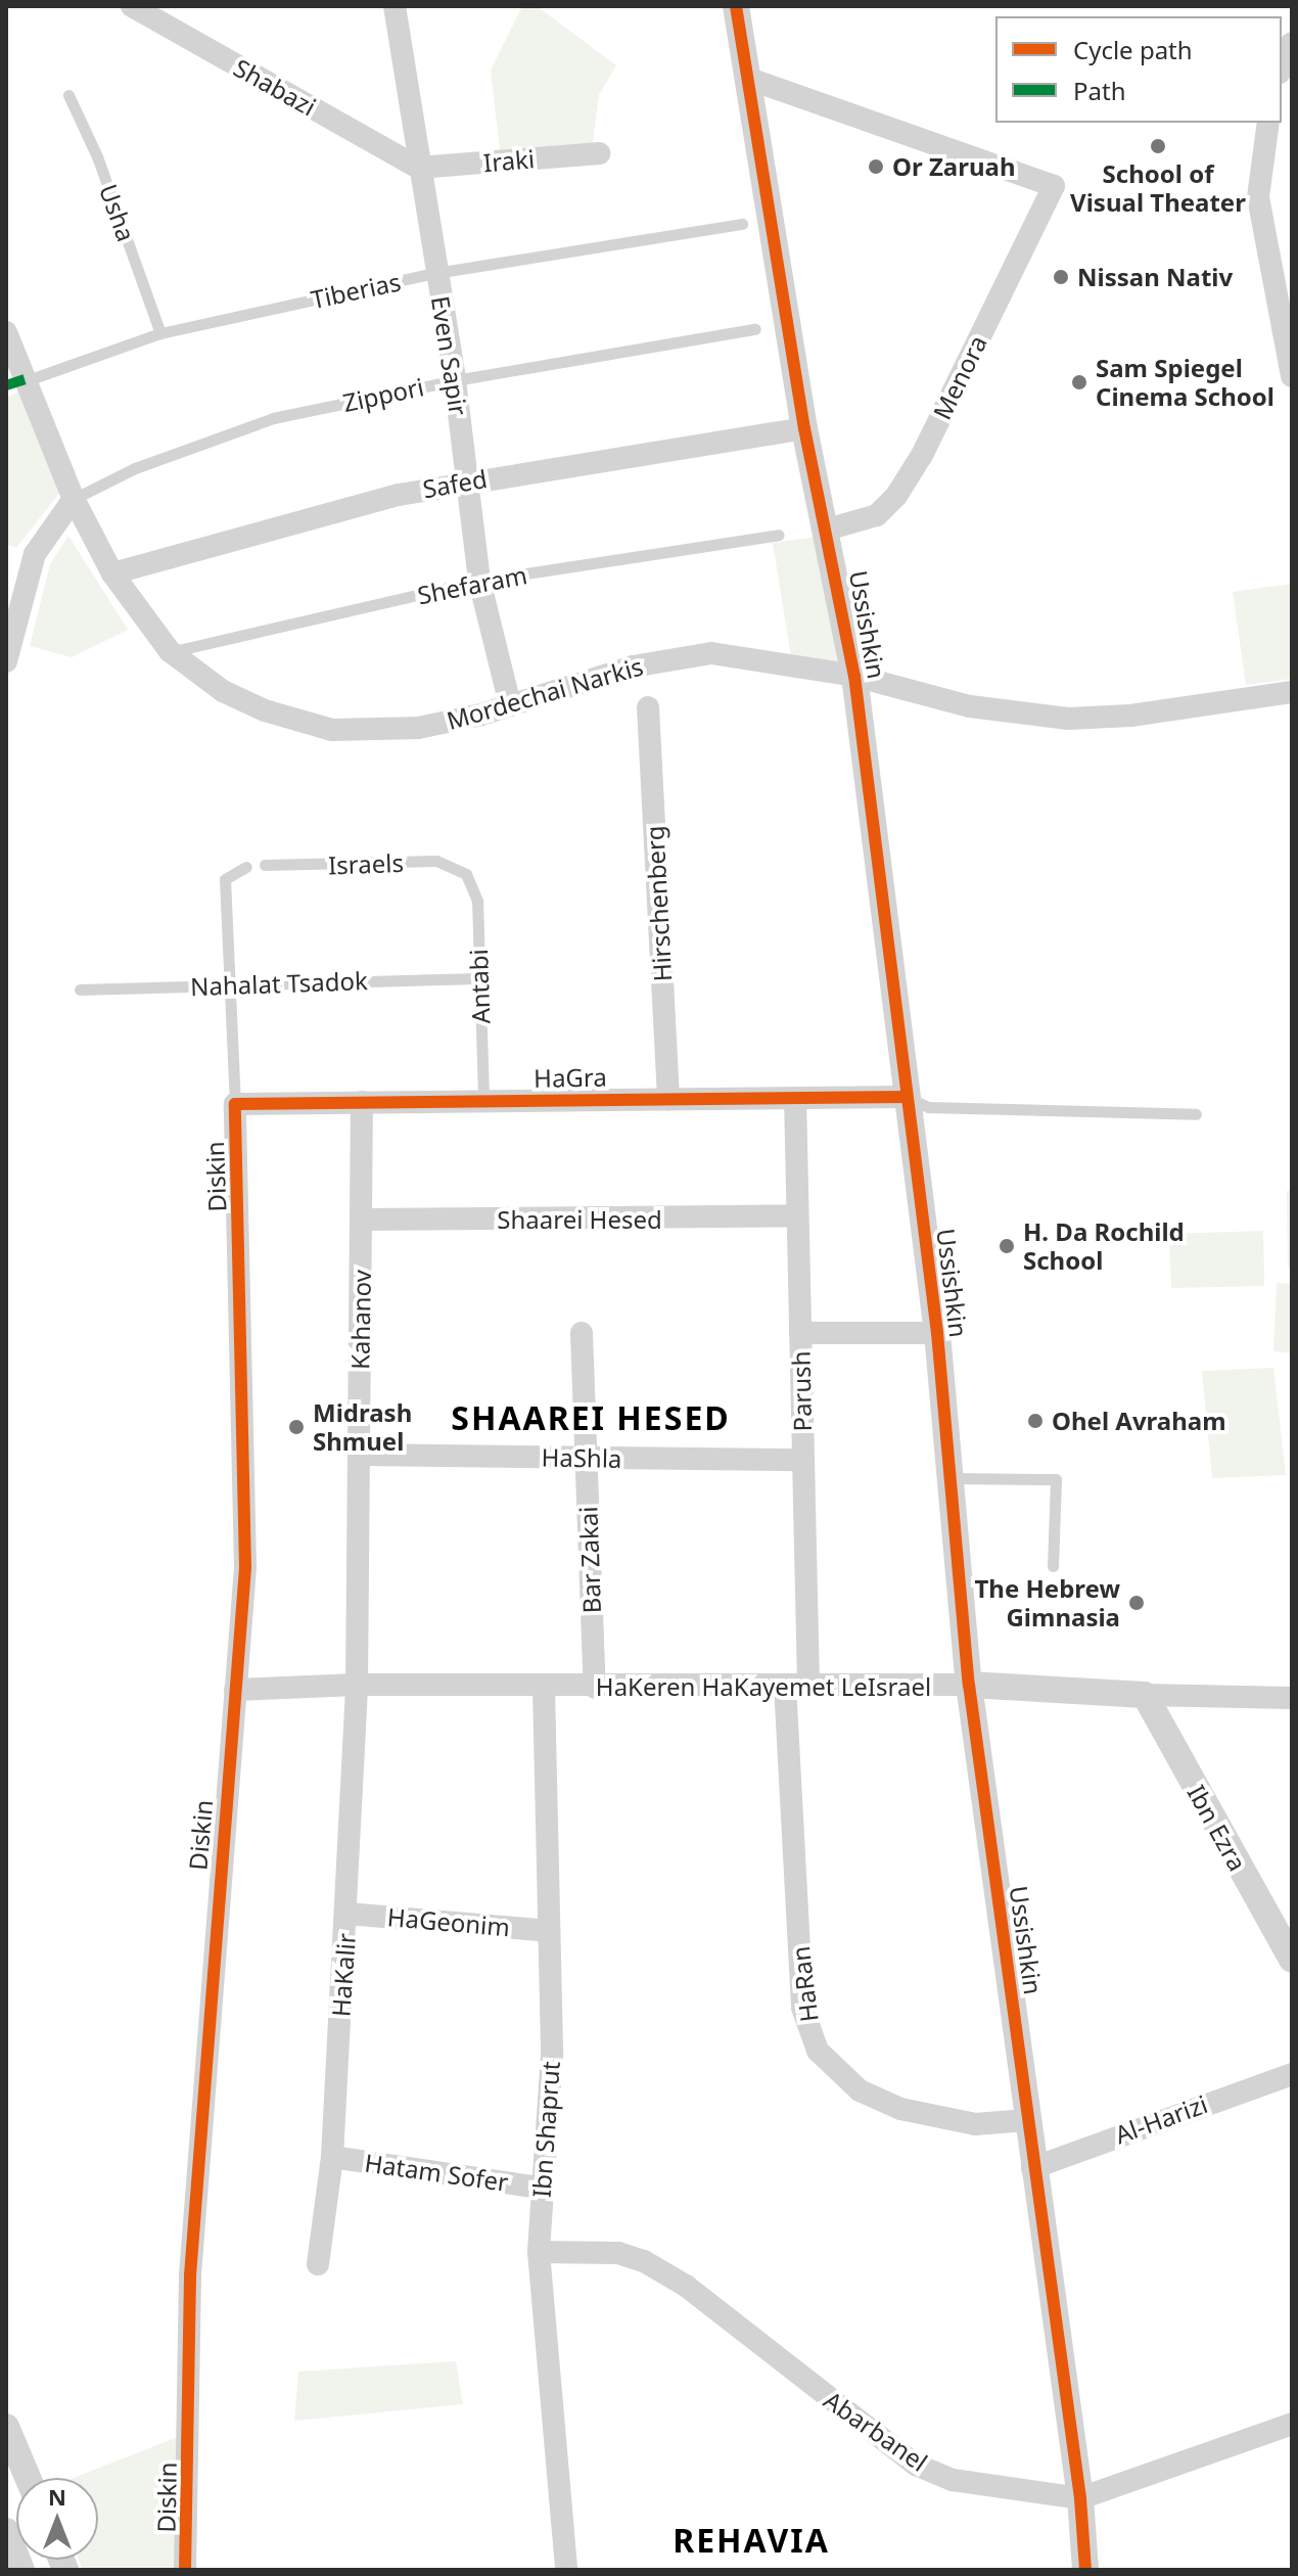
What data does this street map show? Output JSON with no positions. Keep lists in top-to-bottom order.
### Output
{
  "streets": {
    "street": [
      "Shabazi",
      "Iraki",
      "Even Sapir",
      "Menora",
      "Safed",
      "Ussishkin",
      "Mordechai Narkis",
      "Hirschenberg",
      "HaGra",
      "Diskin",
      "Shaarei Hesed",
      "Kahanov",
      "Parush",
      "HaShla",
      "Bar Zakai",
      "HaKeren HaKayemet LeIsrael",
      "Ibn Ezra",
      "HaGeonim",
      "HaKalir",
      "HaRan",
      "Al-Harizi",
      "Ibn Shaprut",
      "Hatam Sofer",
      "Abarbanel"
    ],
    "lane": [
      "Usha",
      "Tiberias",
      "Zippori",
      "Shefaram",
      "Israels",
      "Nahalat Tsadok",
      "Antabi"
    ]
  },
  "crossings": [
    ["Shabazi", "Iraki"],
    ["Shabazi", "Even Sapir"],
    ["Iraki", "Even Sapir"],
    ["Usha", "Tiberias"],
    ["Tiberias", "Even Sapir"],
    ["Tiberias", "Mordechai Narkis"],
    ["Even Sapir", "Zippori"],
    ["Even Sapir", "Safed"],
    ["Even Sapir", "Shefaram"],
    ["Even Sapir", "Mordechai Narkis"],
    ["Menora", "Ussishkin"],
    ["Zippori", "Mordechai Narkis"],
    ["Safed", "Ussishkin"],
    ["Safed", "Mordechai Narkis"],
    ["Shefaram", "Mordechai Narkis"],
    ["Ussishkin", "Mordechai Narkis"],
    ["Ussishkin", "HaGra"],
    ["Ussishkin", "HaKeren HaKayemet LeIsrael"],
    ["Ussishkin", "HaRan"],
    ["Ussishkin", "Al-Harizi"],
    ["Ussishkin", "Abarbanel"],
    ["Israels", "Antabi"],
    ["Hirschenberg", "HaGra"],
    ["Nahalat Tsadok", "Antabi"],
    ["Antabi", "HaGra"],
    ["HaGra", "Diskin"],
    ["HaGra", "Kahanov"],
    ["HaGra", "Parush"],
    ["Diskin", "HaKeren HaKayemet LeIsrael"],
    ["Shaarei Hesed", "Kahanov"],
    ["Shaarei Hesed", "Parush"],
    ["Kahanov", "HaShla"],
    ["Kahanov", "HaKeren HaKayemet LeIsrael"],
    ["Kahanov", "HaKalir"],
    ["Parush", "HaShla"],
    ["Parush", "HaKeren HaKayemet LeIsrael"],
    ["Parush", "HaRan"],
    ["HaShla", "Bar Zakai"],
    ["Bar Zakai", "HaKeren HaKayemet LeIsrael"],
    ["HaKeren HaKayemet LeIsrael", "Ibn Ezra"],
    ["HaKeren HaKayemet LeIsrael", "HaKalir"],
    ["HaKeren HaKayemet LeIsrael", "HaRan"],
    ["HaKeren HaKayemet LeIsrael", "Ibn Shaprut"],
    ["HaGeonim", "HaKalir"],
    ["HaGeonim", "Ibn Shaprut"],
    ["HaKalir", "Hatam Sofer"],
    ["Ibn Shaprut", "Hatam Sofer"],
    ["Ibn Shaprut", "Abarbanel"]
  ],
  "districts": ["SHAAREI HESED", "REHAVIA"],
  "places": [
    "School of Visual Theater",
    "Or Zaruah",
    "Nissan Nativ",
    "Sam Spiegel Cinema School",
    "H. Da Rochild School",
    "Ohel Avraham",
    "Midrash Shmuel",
    "The Hebrew Gimnasia"
  ],
  "legend": ["Cycle path", "Path"],
  "north": "top"
}
